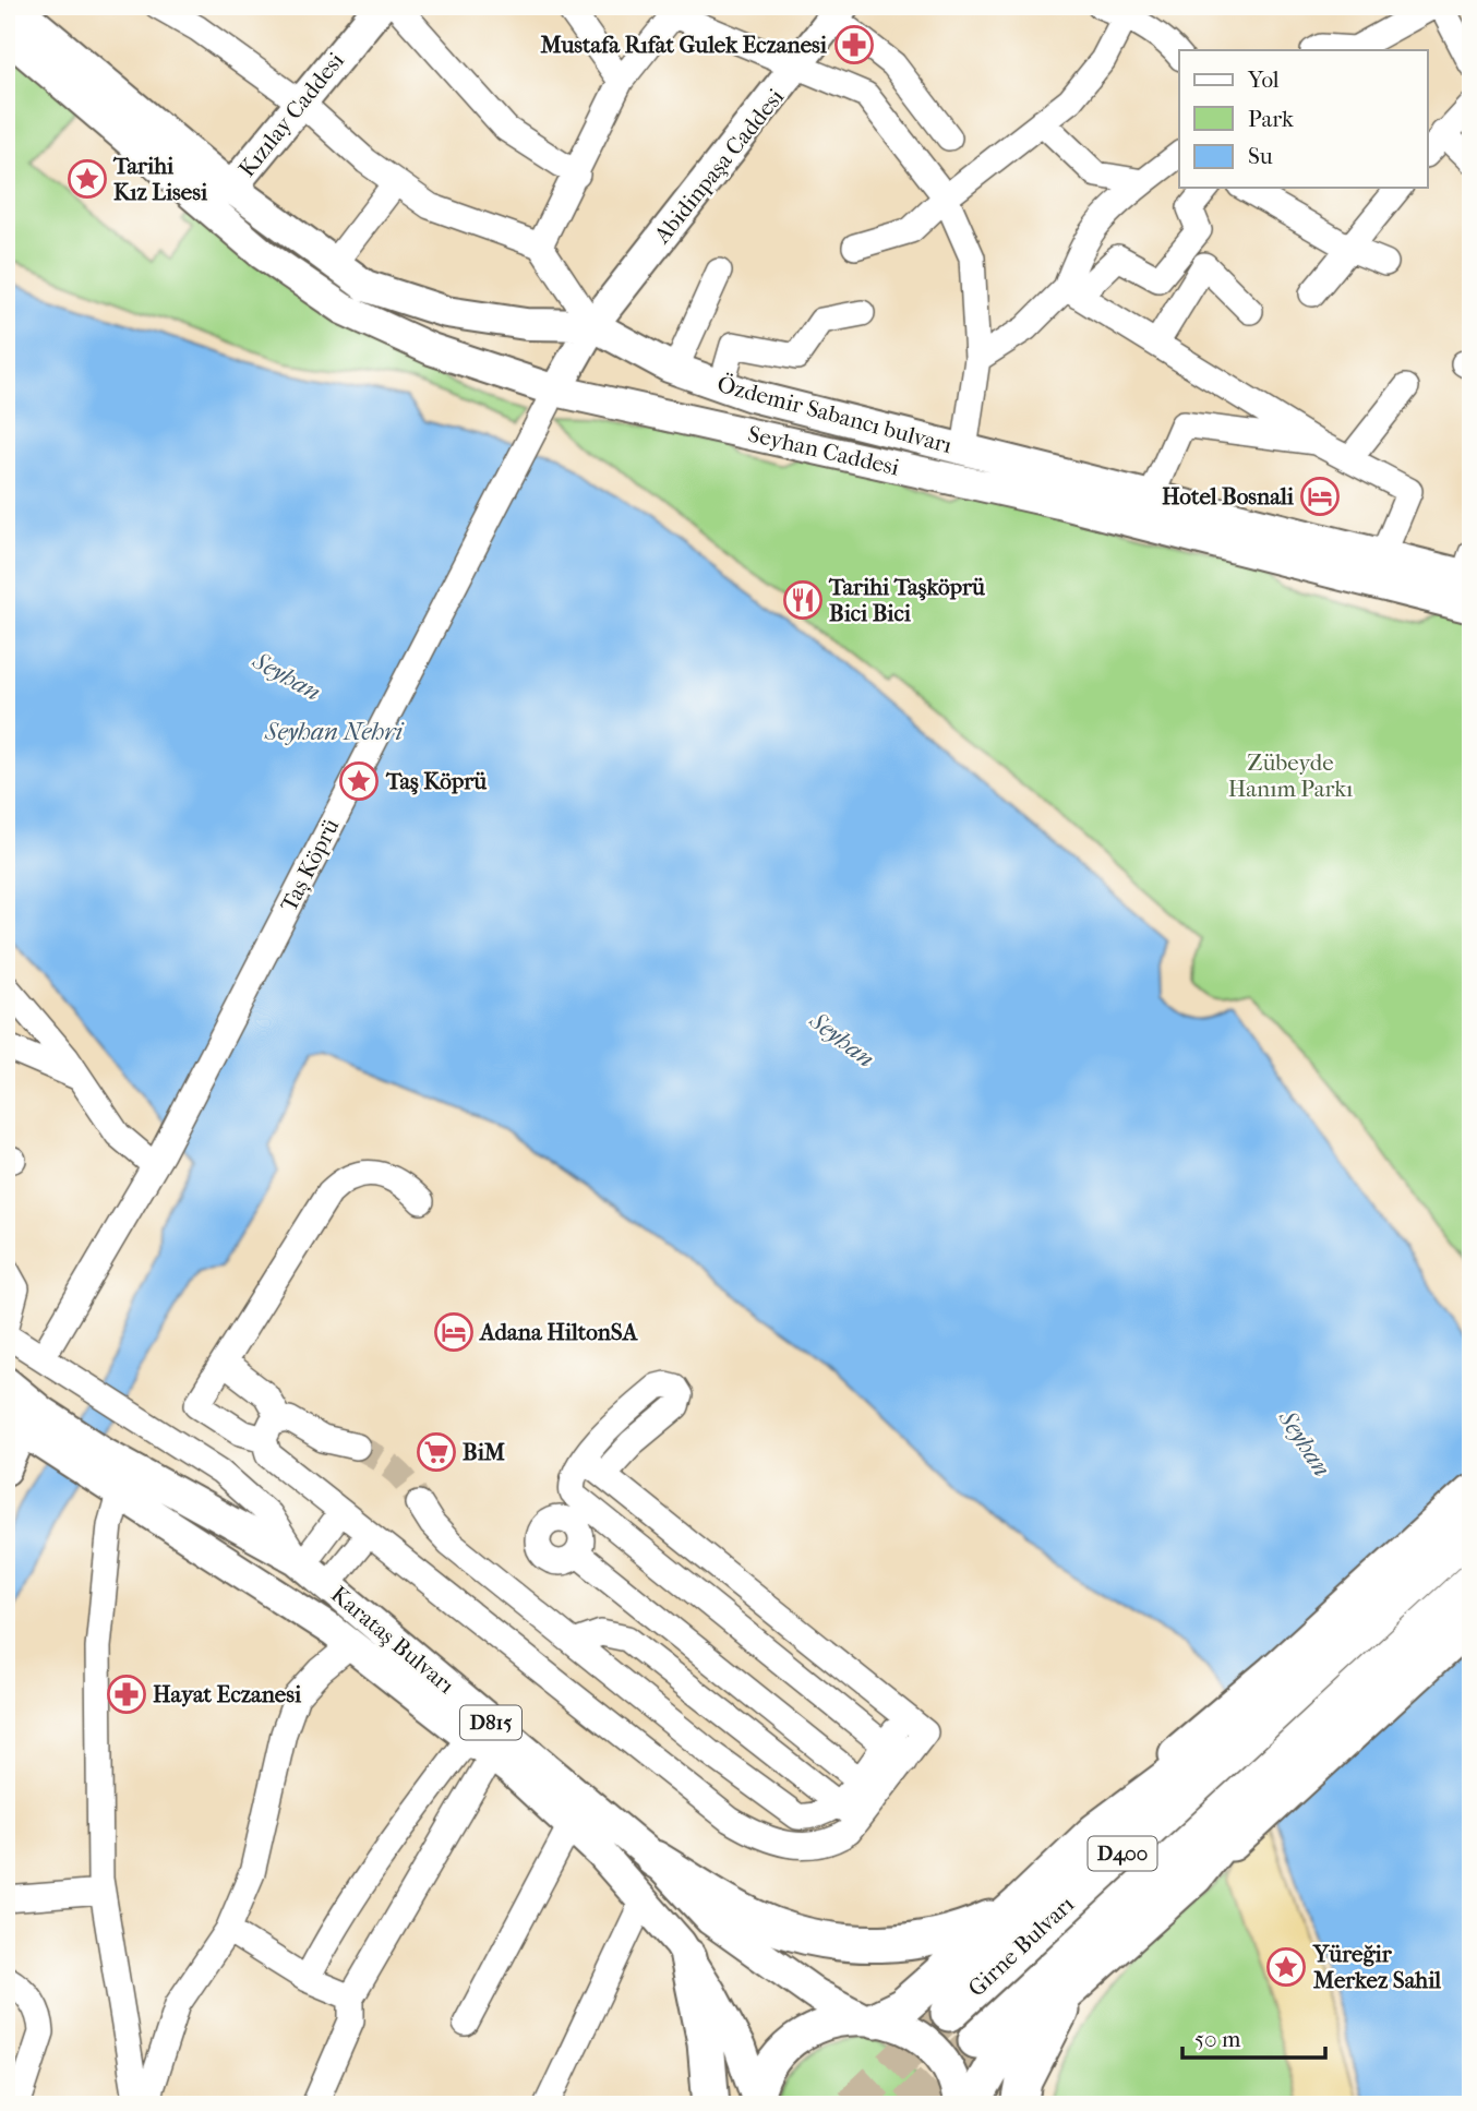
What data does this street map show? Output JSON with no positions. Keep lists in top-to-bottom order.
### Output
{
  "streets": {
    "highway": ["D400", "Girne Bulvarı"],
    "main road": [
      "Kızılay Caddesi",
      "Abidinpaşa Caddesi",
      "Özdemir Sabancı bulvarı",
      "Seyhan Caddesi",
      "Karataş Bulvarı",
      "D815"
    ],
    "street": ["Taș Köprü"]
  },
  "crossings": [
    ["Kızılay Caddesi", "Özdemir Sabancı bulvarı"],
    ["Abidinpaşa Caddesi", "Özdemir Sabancı bulvarı"],
    ["Abidinpaşa Caddesi", "Seyhan Caddesi"],
    ["Abidinpaşa Caddesi", "Taș Köprü"],
    ["Seyhan Caddesi", "Taș Köprü"],
    ["Karataş Bulvarı", "D815"],
    ["D400", "Girne Bulvarı"]
  ],
  "water": ["Seyhan", "Seyhan Nehri"],
  "parks": ["Zübeyde Hanım Parkı"],
  "places": {
    "pharmacy": ["Mustafa Rıfat Gulek Eczanesi", "Hayat Eczanesi"],
    "place": ["Tarihi Kız Lisesi", "Taş Köprü", "Yüreğir Merkez Sahil"],
    "hotel": ["Hotel Bosnali", "Adana HiltonSA"],
    "restaurant": ["Tarihi Taşköprü Bici Bici"],
    "supermarket": ["BiM"]
  },
  "legend": ["Yol", "Park", "Su"],
  "scale_bar": "50 m"
}
